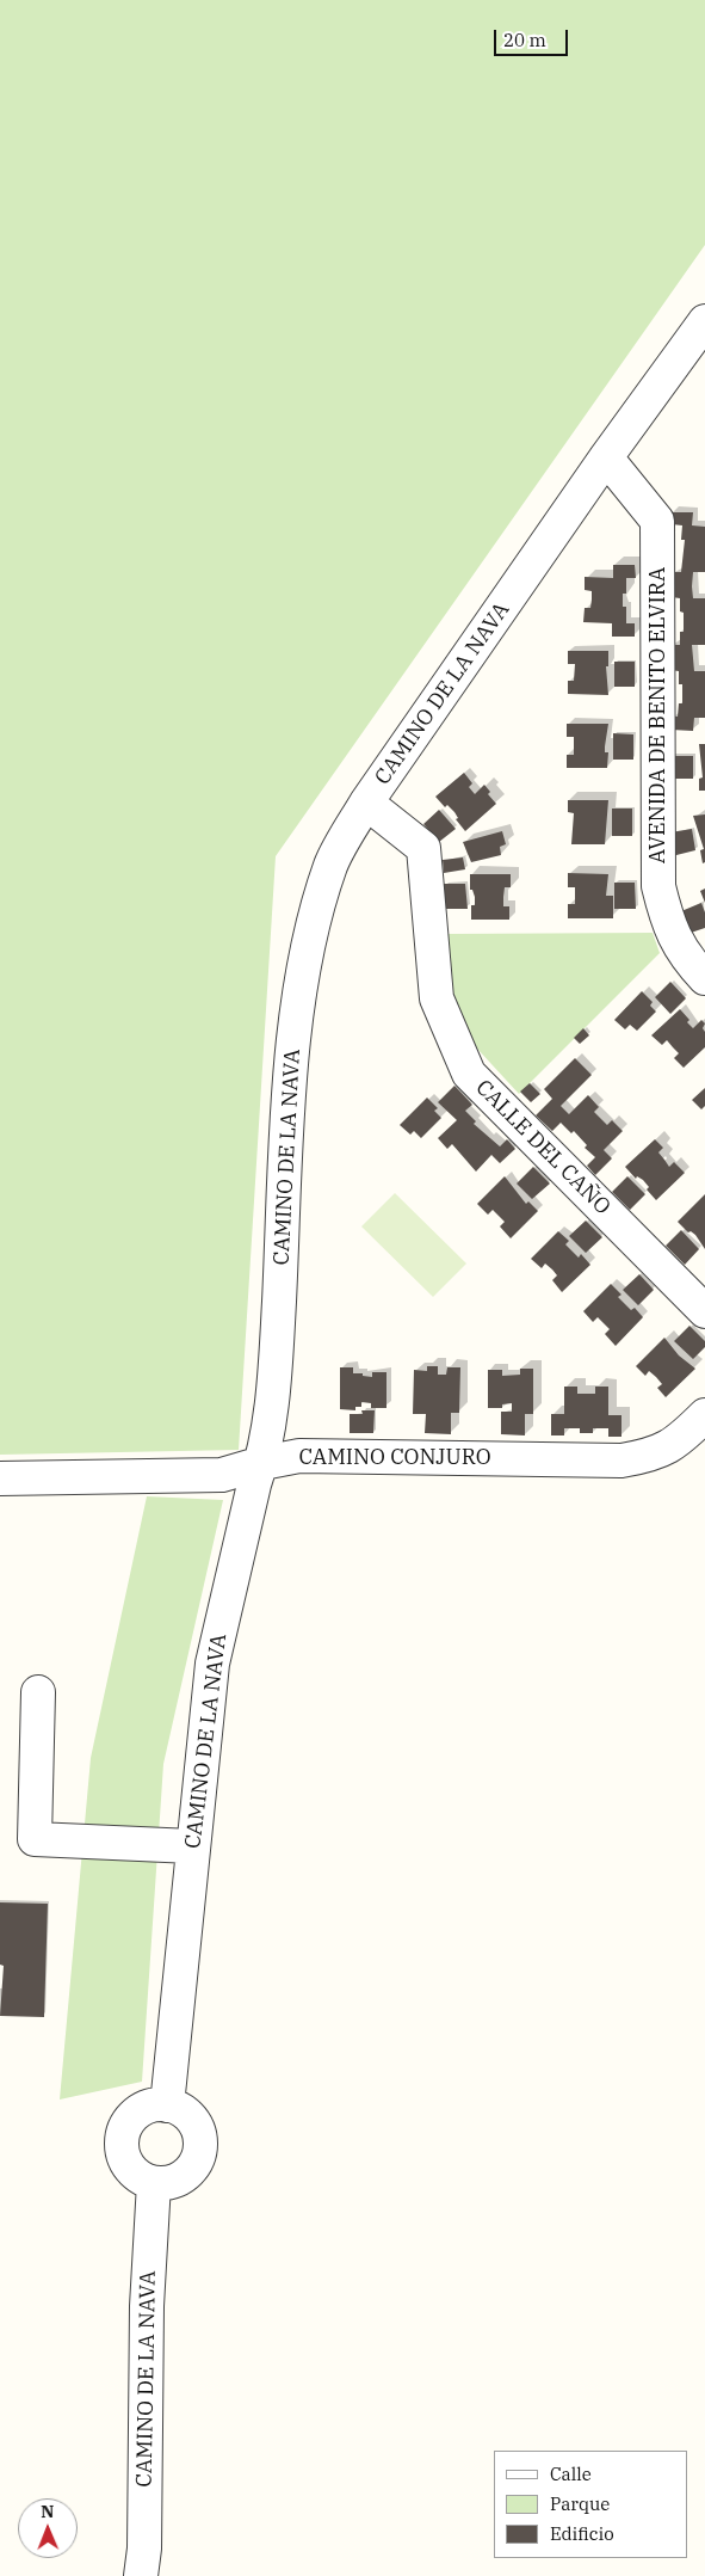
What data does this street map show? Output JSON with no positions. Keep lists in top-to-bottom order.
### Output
{
  "streets": {
    "street": [
      "CAMINO DE LA NAVA",
      "AVENIDA DE BENITO ELVIRA",
      "CALLE DEL CAÑO",
      "CAMINO CONJURO"
    ]
  },
  "crossings": [
    ["CAMINO DE LA NAVA", "AVENIDA DE BENITO ELVIRA"],
    ["CAMINO DE LA NAVA", "CALLE DEL CAÑO"],
    ["CAMINO DE LA NAVA", "CAMINO CONJURO"]
  ],
  "legend": ["Calle", "Parque", "Edificio"],
  "scale_bar": "20 m",
  "north": "top"
}
